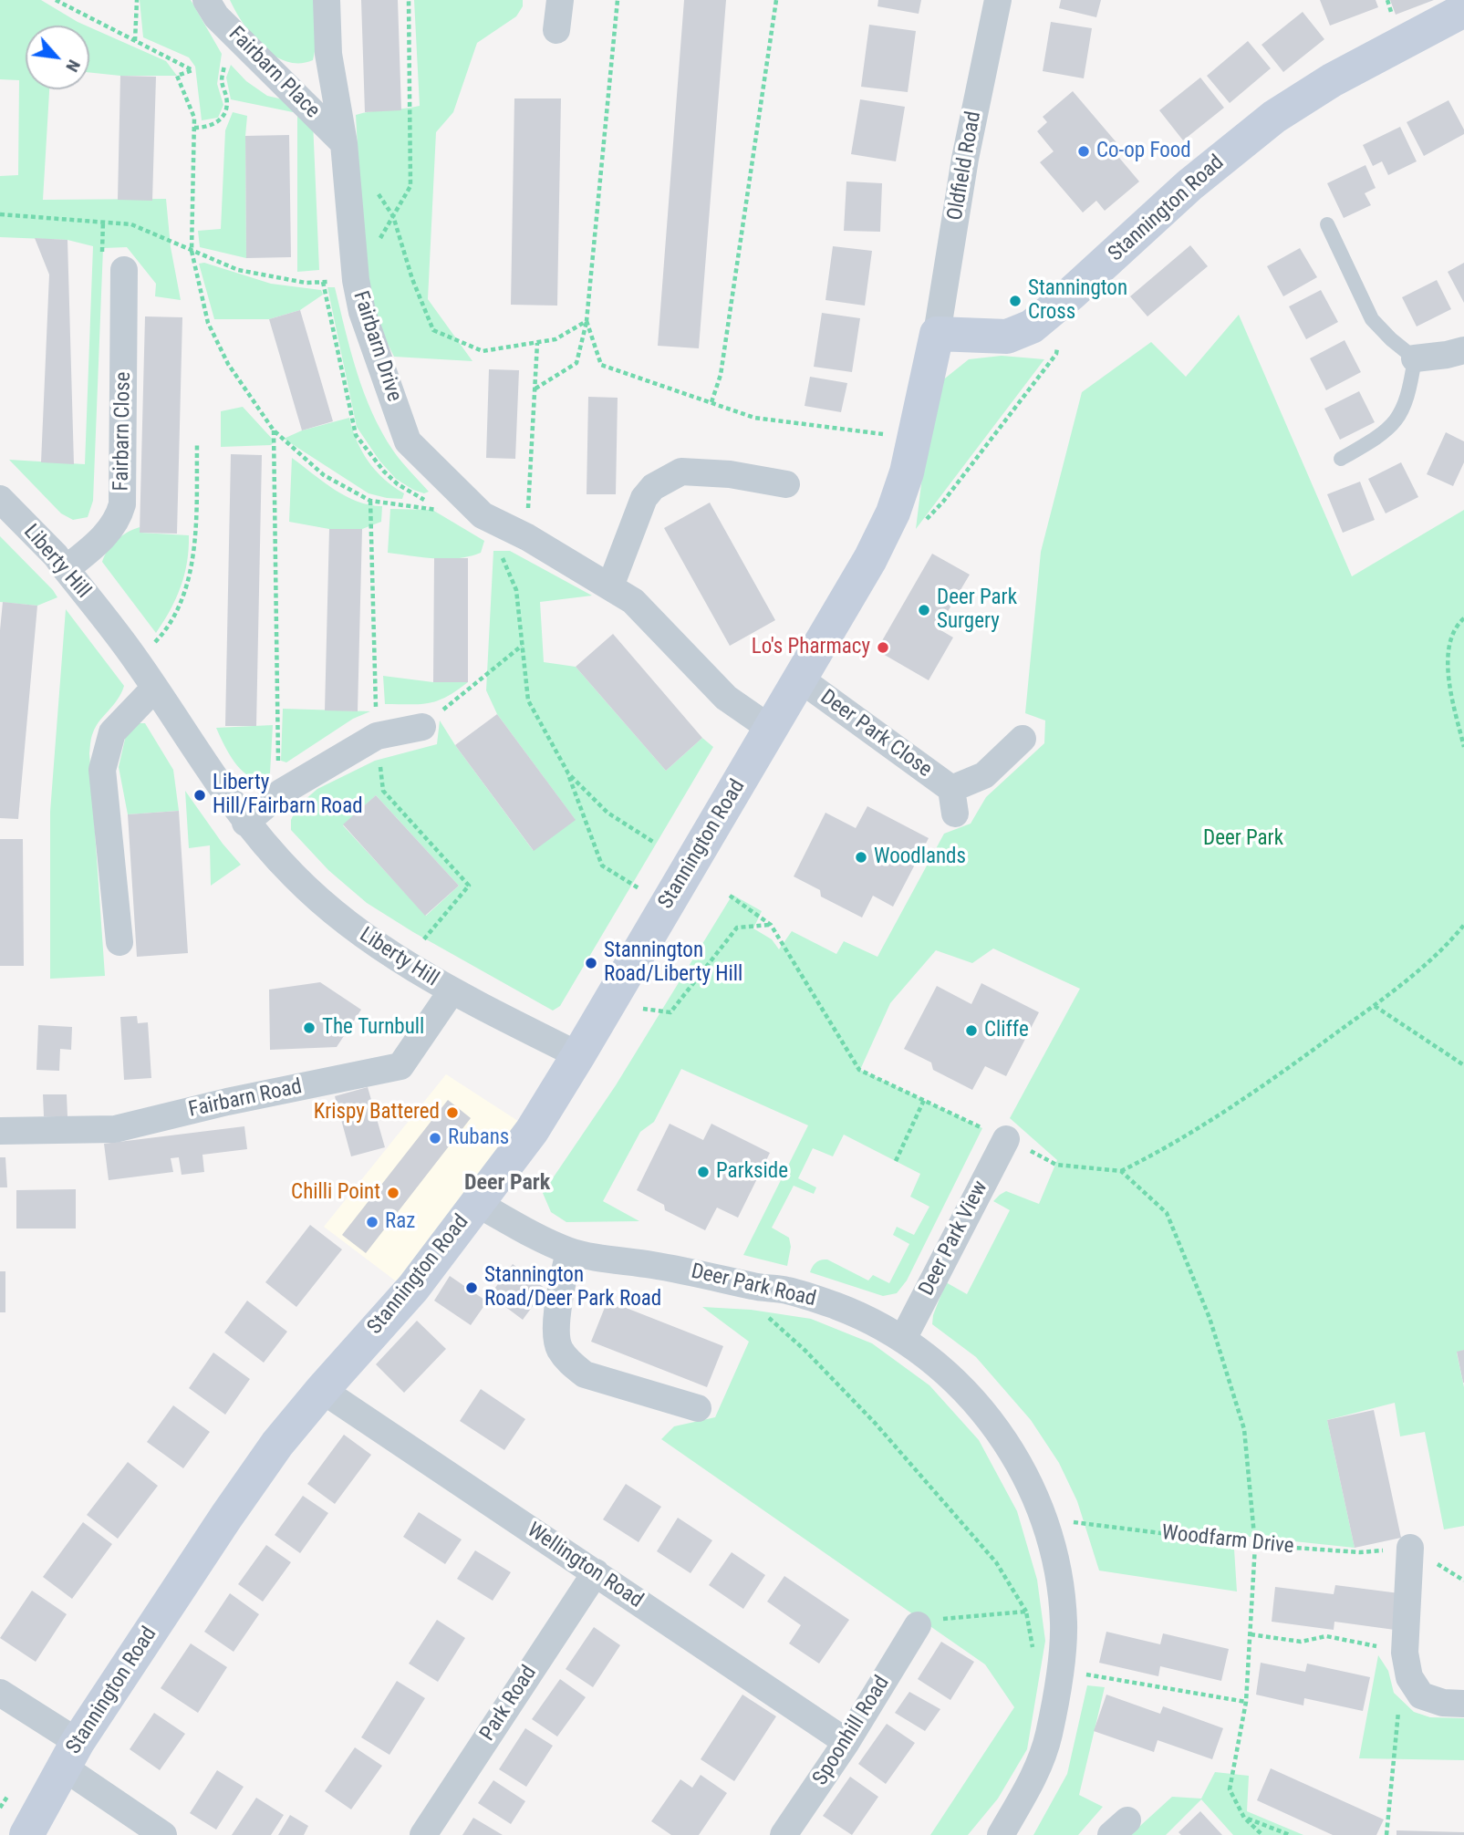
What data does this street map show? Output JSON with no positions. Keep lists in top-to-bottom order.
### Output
{
  "streets": {
    "main road": ["Stannington Road"],
    "street": [
      "Fairbarn Place",
      "Oldfield Road",
      "Fairbarn Drive",
      "Fairbarn Close",
      "Liberty Hill",
      "Deer Park Close",
      "Fairbarn Road",
      "Deer Park View",
      "Deer Park Road",
      "Wellington Road",
      "Park Road",
      "Spoonhill Road"
    ],
    "path": ["Woodfarm Drive"]
  },
  "crossings": [
    ["Fairbarn Place", "Fairbarn Drive"],
    ["Oldfield Road", "Stannington Road"],
    ["Stannington Road", "Fairbarn Drive"],
    ["Stannington Road", "Liberty Hill"],
    ["Stannington Road", "Deer Park Close"],
    ["Stannington Road", "Deer Park Road"],
    ["Stannington Road", "Wellington Road"],
    ["Fairbarn Close", "Liberty Hill"],
    ["Liberty Hill", "Fairbarn Road"],
    ["Deer Park View", "Deer Park Road"],
    ["Deer Park Road", "Woodfarm Drive"],
    ["Wellington Road", "Park Road"],
    ["Wellington Road", "Spoonhill Road"]
  ],
  "districts": ["Deer Park"],
  "parks": ["Deer Park"],
  "places": [
    "Co-op Food",
    "Stannington Cross",
    "Deer Park Surgery",
    "Lo's Pharmacy",
    "Liberty Hill/Fairbarn Road",
    "Woodlands",
    "Stannington Road/Liberty Hill",
    "The Turnbull",
    "Cliffe",
    "Krispy Battered",
    "Rubans",
    "Parkside",
    "Chilli Point",
    "Raz",
    "Stannington Road/Deer Park Road"
  ],
  "north": "bottom right"
}
